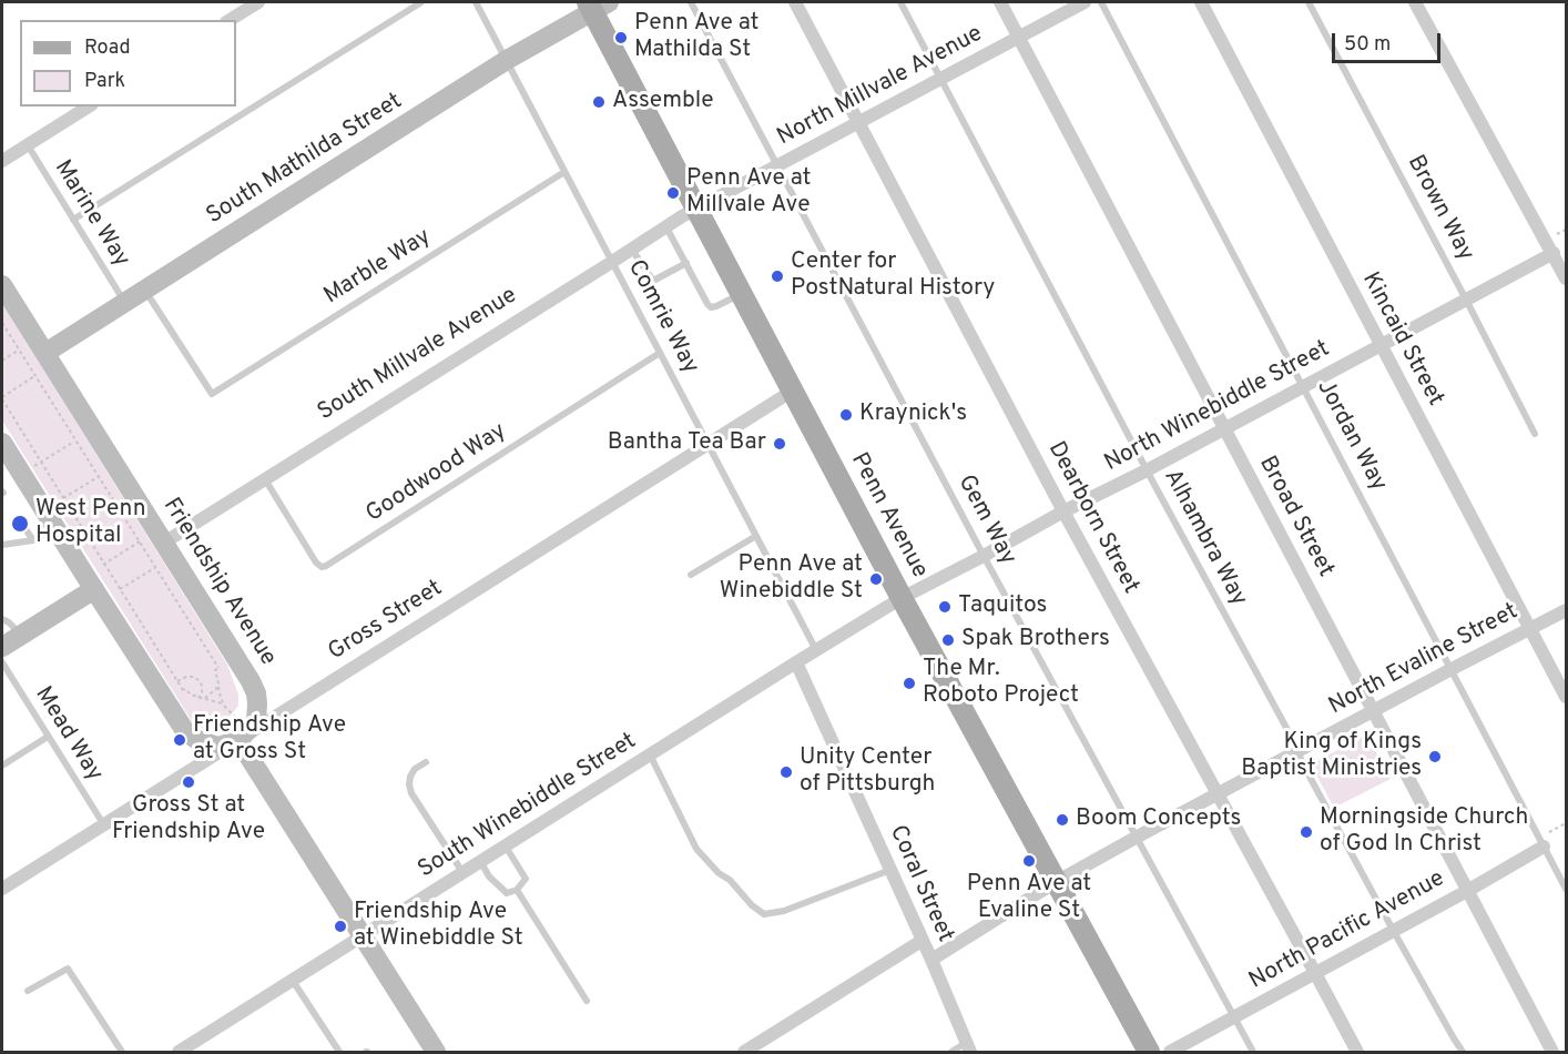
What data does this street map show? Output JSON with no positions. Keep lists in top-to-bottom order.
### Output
{
  "streets": {
    "main road": ["Penn Avenue"],
    "street": [
      "North Millvale Avenue",
      "South Mathilda Street",
      "Kincaid Street",
      "South Millvale Avenue",
      "North Winebiddle Street",
      "Broad Street",
      "Dearborn Street",
      "Friendship Avenue",
      "Gross Street",
      "North Evaline Street",
      "South Winebiddle Street",
      "Coral Street",
      "North Pacific Avenue"
    ],
    "lane": [
      "Brown Way",
      "Marine Way",
      "Marble Way",
      "Comrie Way",
      "Jordan Way",
      "Goodwood Way",
      "Gem Way",
      "Alhambra Way",
      "Mead Way"
    ]
  },
  "crossings": [
    ["North Millvale Avenue", "South Millvale Avenue"],
    ["North Millvale Avenue", "Penn Avenue"],
    ["North Millvale Avenue", "Broad Street"],
    ["North Millvale Avenue", "Dearborn Street"],
    ["North Millvale Avenue", "Gem Way"],
    ["North Millvale Avenue", "Alhambra Way"],
    ["South Mathilda Street", "Marine Way"],
    ["South Mathilda Street", "Marble Way"],
    ["South Mathilda Street", "Comrie Way"],
    ["South Mathilda Street", "Penn Avenue"],
    ["South Mathilda Street", "Friendship Avenue"],
    ["Brown Way", "North Winebiddle Street"],
    ["Marble Way", "Comrie Way"],
    ["Comrie Way", "South Millvale Avenue"],
    ["Comrie Way", "Goodwood Way"],
    ["Comrie Way", "Gross Street"],
    ["Comrie Way", "South Winebiddle Street"],
    ["Kincaid Street", "North Winebiddle Street"],
    ["Kincaid Street", "North Evaline Street"],
    ["South Millvale Avenue", "Goodwood Way"],
    ["South Millvale Avenue", "Penn Avenue"],
    ["South Millvale Avenue", "Friendship Avenue"],
    ["North Winebiddle Street", "Jordan Way"],
    ["North Winebiddle Street", "Penn Avenue"],
    ["North Winebiddle Street", "Broad Street"],
    ["North Winebiddle Street", "Dearborn Street"],
    ["North Winebiddle Street", "Gem Way"],
    ["North Winebiddle Street", "Alhambra Way"],
    ["North Winebiddle Street", "South Winebiddle Street"],
    ["Jordan Way", "North Evaline Street"],
    ["Jordan Way", "North Pacific Avenue"],
    ["Penn Avenue", "Gross Street"],
    ["Penn Avenue", "North Evaline Street"],
    ["Penn Avenue", "South Winebiddle Street"],
    ["Broad Street", "North Evaline Street"],
    ["Broad Street", "North Pacific Avenue"],
    ["Dearborn Street", "North Evaline Street"],
    ["Dearborn Street", "North Pacific Avenue"],
    ["Gem Way", "North Evaline Street"],
    ["Gem Way", "North Pacific Avenue"],
    ["Alhambra Way", "North Evaline Street"],
    ["Alhambra Way", "North Pacific Avenue"],
    ["Friendship Avenue", "Gross Street"],
    ["Gross Street", "Mead Way"],
    ["North Evaline Street", "Coral Street"],
    ["South Winebiddle Street", "Coral Street"]
  ],
  "places": [
    "Penn Ave at Mathilda St",
    "Assemble",
    "Penn Ave at Millvale Ave",
    "Center for PostNatural History",
    "Kraynick's",
    "Bantha Tea Bar",
    "West Penn Hospital",
    "Penn Ave at Winebiddle St",
    "Taquitos",
    "Spak Brothers",
    "The Mr. Roboto Project",
    "Friendship Ave at Gross St",
    "King of Kings Baptist Ministries",
    "Unity Center of Pittsburgh",
    "Gross St at Friendship Ave",
    "Boom Concepts",
    "Morningside Church of God In Christ",
    "Penn Ave at Evaline St",
    "Friendship Ave at Winebiddle St"
  ],
  "legend": ["Road", "Park"],
  "scale_bar": "50 m"
}
